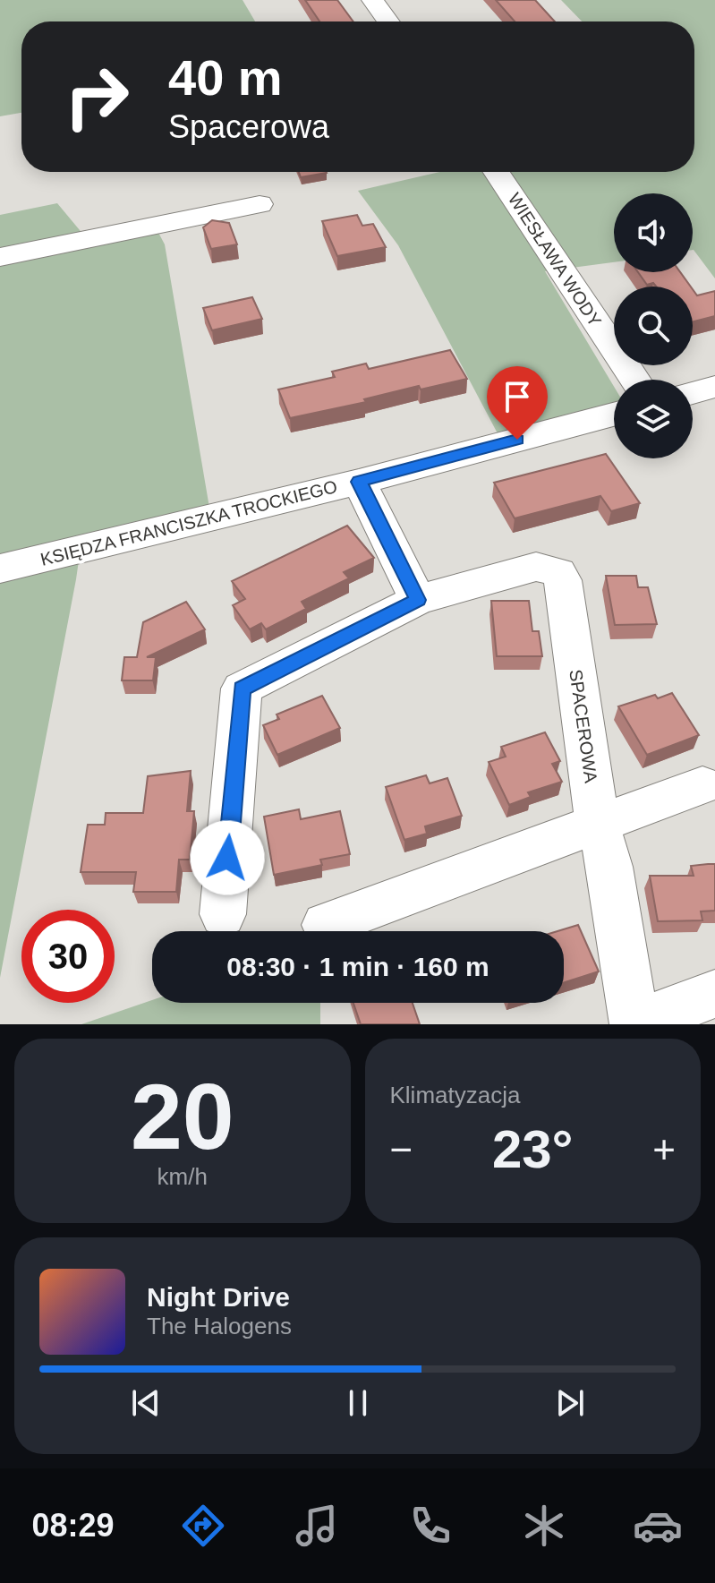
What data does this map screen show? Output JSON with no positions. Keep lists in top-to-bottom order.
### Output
{
  "streets": {
    "street": ["WIESŁAWA WODY", "KSIĘDZA FRANCISZKA TROCKIEGO", "SPACEROWA"]
  },
  "page": {
    "turn": ["40 m", "Spacerowa"],
    "limit": "30",
    "trip": "08:30 · 1 min · 160 m",
    "tile": [
      ["20", "km/h"],
      "Klimatyzacja"
    ],
    "heat": ["−", "23°", "+"],
    "song": ["Night Drive", "The Halogens"],
    "tabs": "08:29"
  }
}
